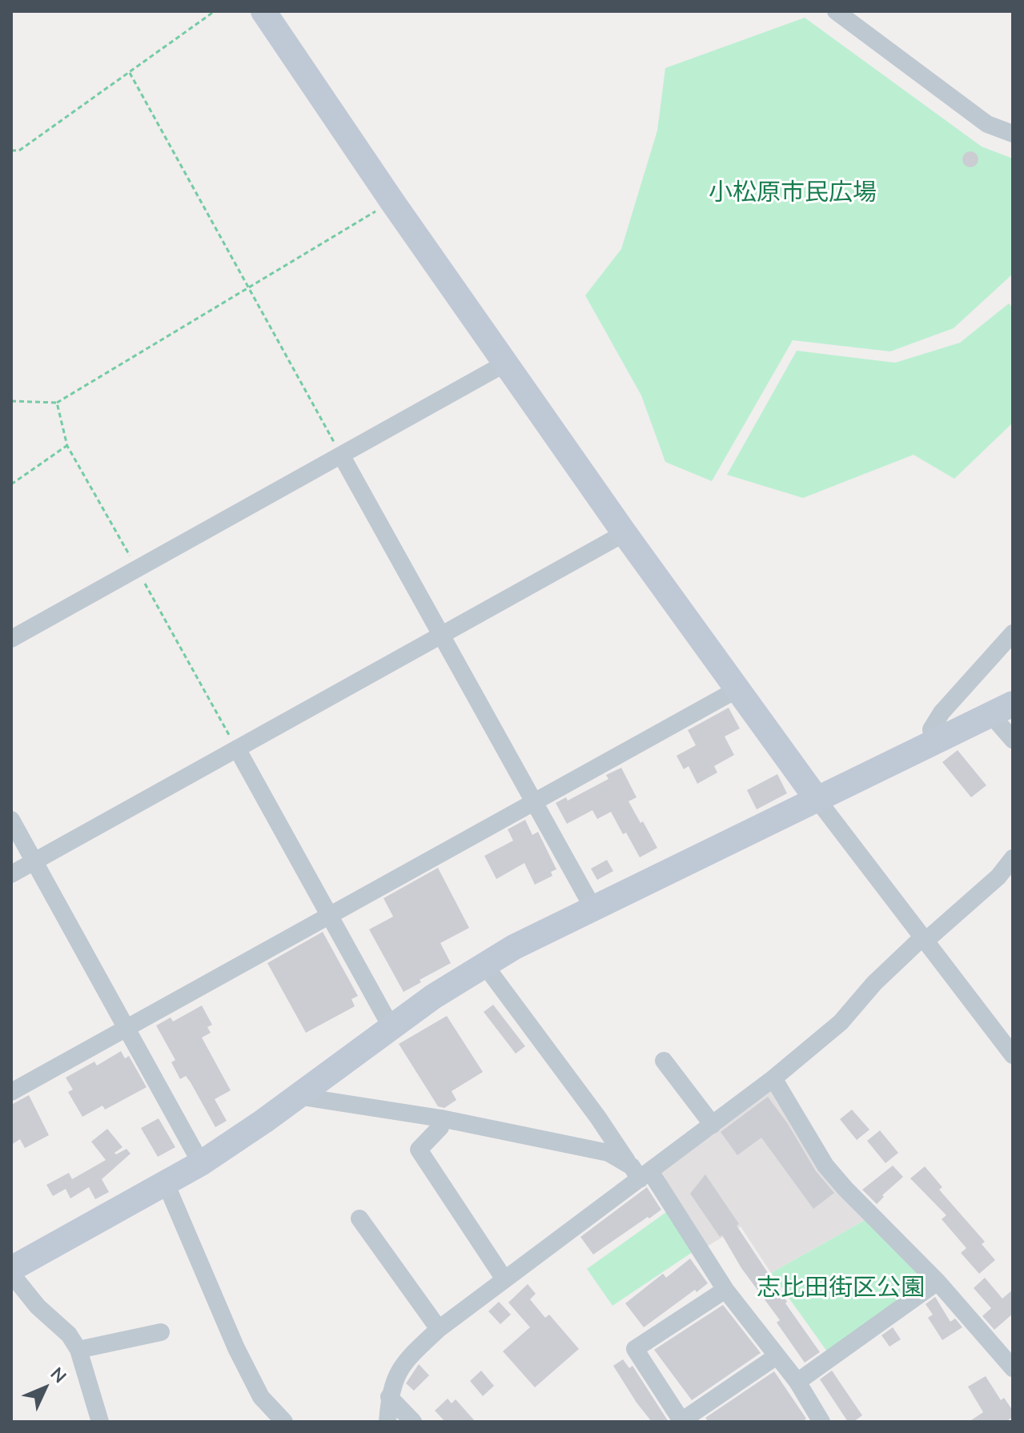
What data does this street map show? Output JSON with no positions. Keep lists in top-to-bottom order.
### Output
{
  "parks": ["小松原市民広場", "志比田街区公園"],
  "north": "top right"
}
